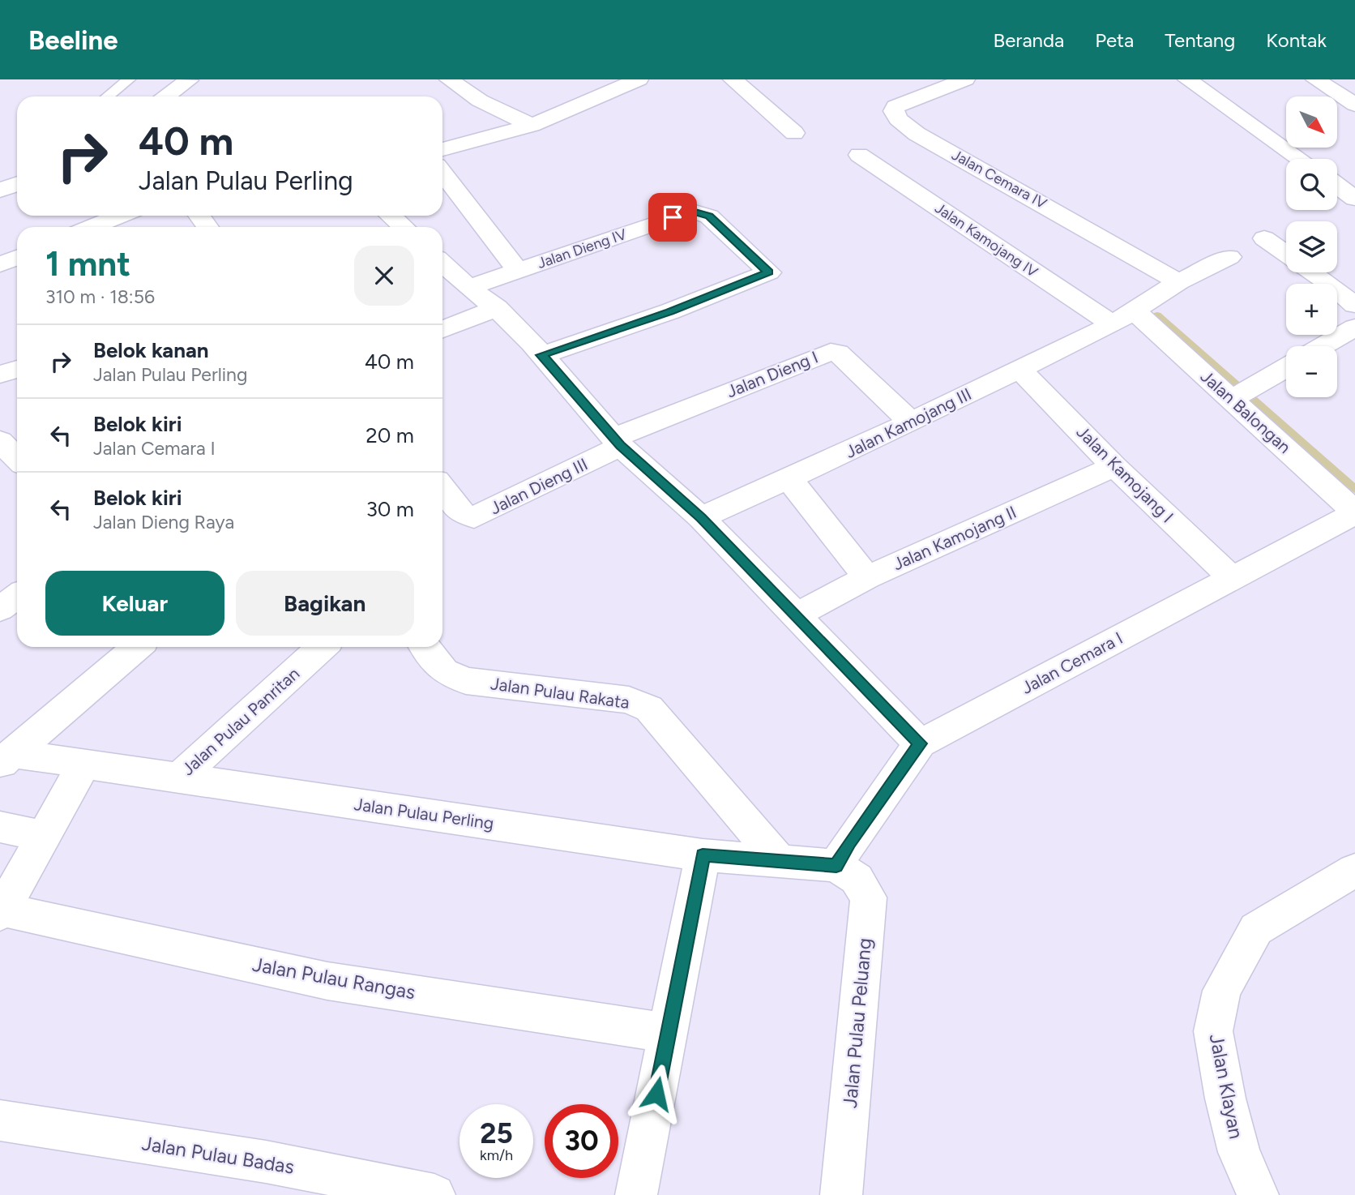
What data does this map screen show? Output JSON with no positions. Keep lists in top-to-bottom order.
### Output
{
  "streets": {
    "street": [
      "Jalan Cemara IV",
      "Jalan Kamojang IV",
      "Jalan Dieng IV",
      "Jalan Dieng I",
      "Jalan Balongan",
      "Jalan Kamojang III",
      "Jalan Kamojang I",
      "Jalan Dieng III",
      "Jalan Kamojang II",
      "Jalan Cemara I",
      "Jalan Pulau Rakata",
      "Jalan Pulau Panritan",
      "Jalan Pulau Perling",
      "Jalan Pulau Rangas",
      "Jalan Pulau Peluang",
      "Jalan Klayan",
      "Jalan Pulau Badas"
    ]
  },
  "crossings": [
    ["Jalan Cemara IV", "Jalan Kamojang III"],
    ["Jalan Kamojang IV", "Jalan Balongan"],
    ["Jalan Kamojang IV", "Jalan Kamojang III"],
    ["Jalan Dieng I", "Jalan Kamojang III"],
    ["Jalan Dieng I", "Jalan Dieng III"],
    ["Jalan Balongan", "Jalan Kamojang III"],
    ["Jalan Balongan", "Jalan Cemara I"],
    ["Jalan Kamojang III", "Jalan Kamojang I"],
    ["Jalan Kamojang I", "Jalan Kamojang II"],
    ["Jalan Kamojang I", "Jalan Cemara I"],
    ["Jalan Cemara I", "Jalan Pulau Perling"],
    ["Jalan Cemara I", "Jalan Pulau Peluang"],
    ["Jalan Pulau Rakata", "Jalan Pulau Perling"],
    ["Jalan Pulau Panritan", "Jalan Pulau Perling"],
    ["Jalan Pulau Perling", "Jalan Pulau Peluang"]
  ],
  "north": "bottom right",
  "page": {
    "header": "Beeline",
    "nav": [
      "Beranda",
      "Peta",
      "Tentang",
      "Kontak"
    ],
    "map_buttons": ["+", "−"],
    "turn": ["40 m", "Jalan Pulau Perling"],
    "heading": ["1 mnt", "310 m · 18:56"],
    "list": [
      {
        "name": "Belok kanan",
        "note": "Jalan Pulau Perling",
        "value": "40 m"
      },
      {
        "name": "Belok kiri",
        "note": "Jalan Cemara I",
        "value": "20 m"
      },
      {
        "name": "Belok kiri",
        "note": "Jalan Dieng Raya",
        "value": "30 m"
      }
    ],
    "buttons": ["Keluar", "Bagikan"],
    "speed": "25 km/h",
    "limit": "30"
  }
}
